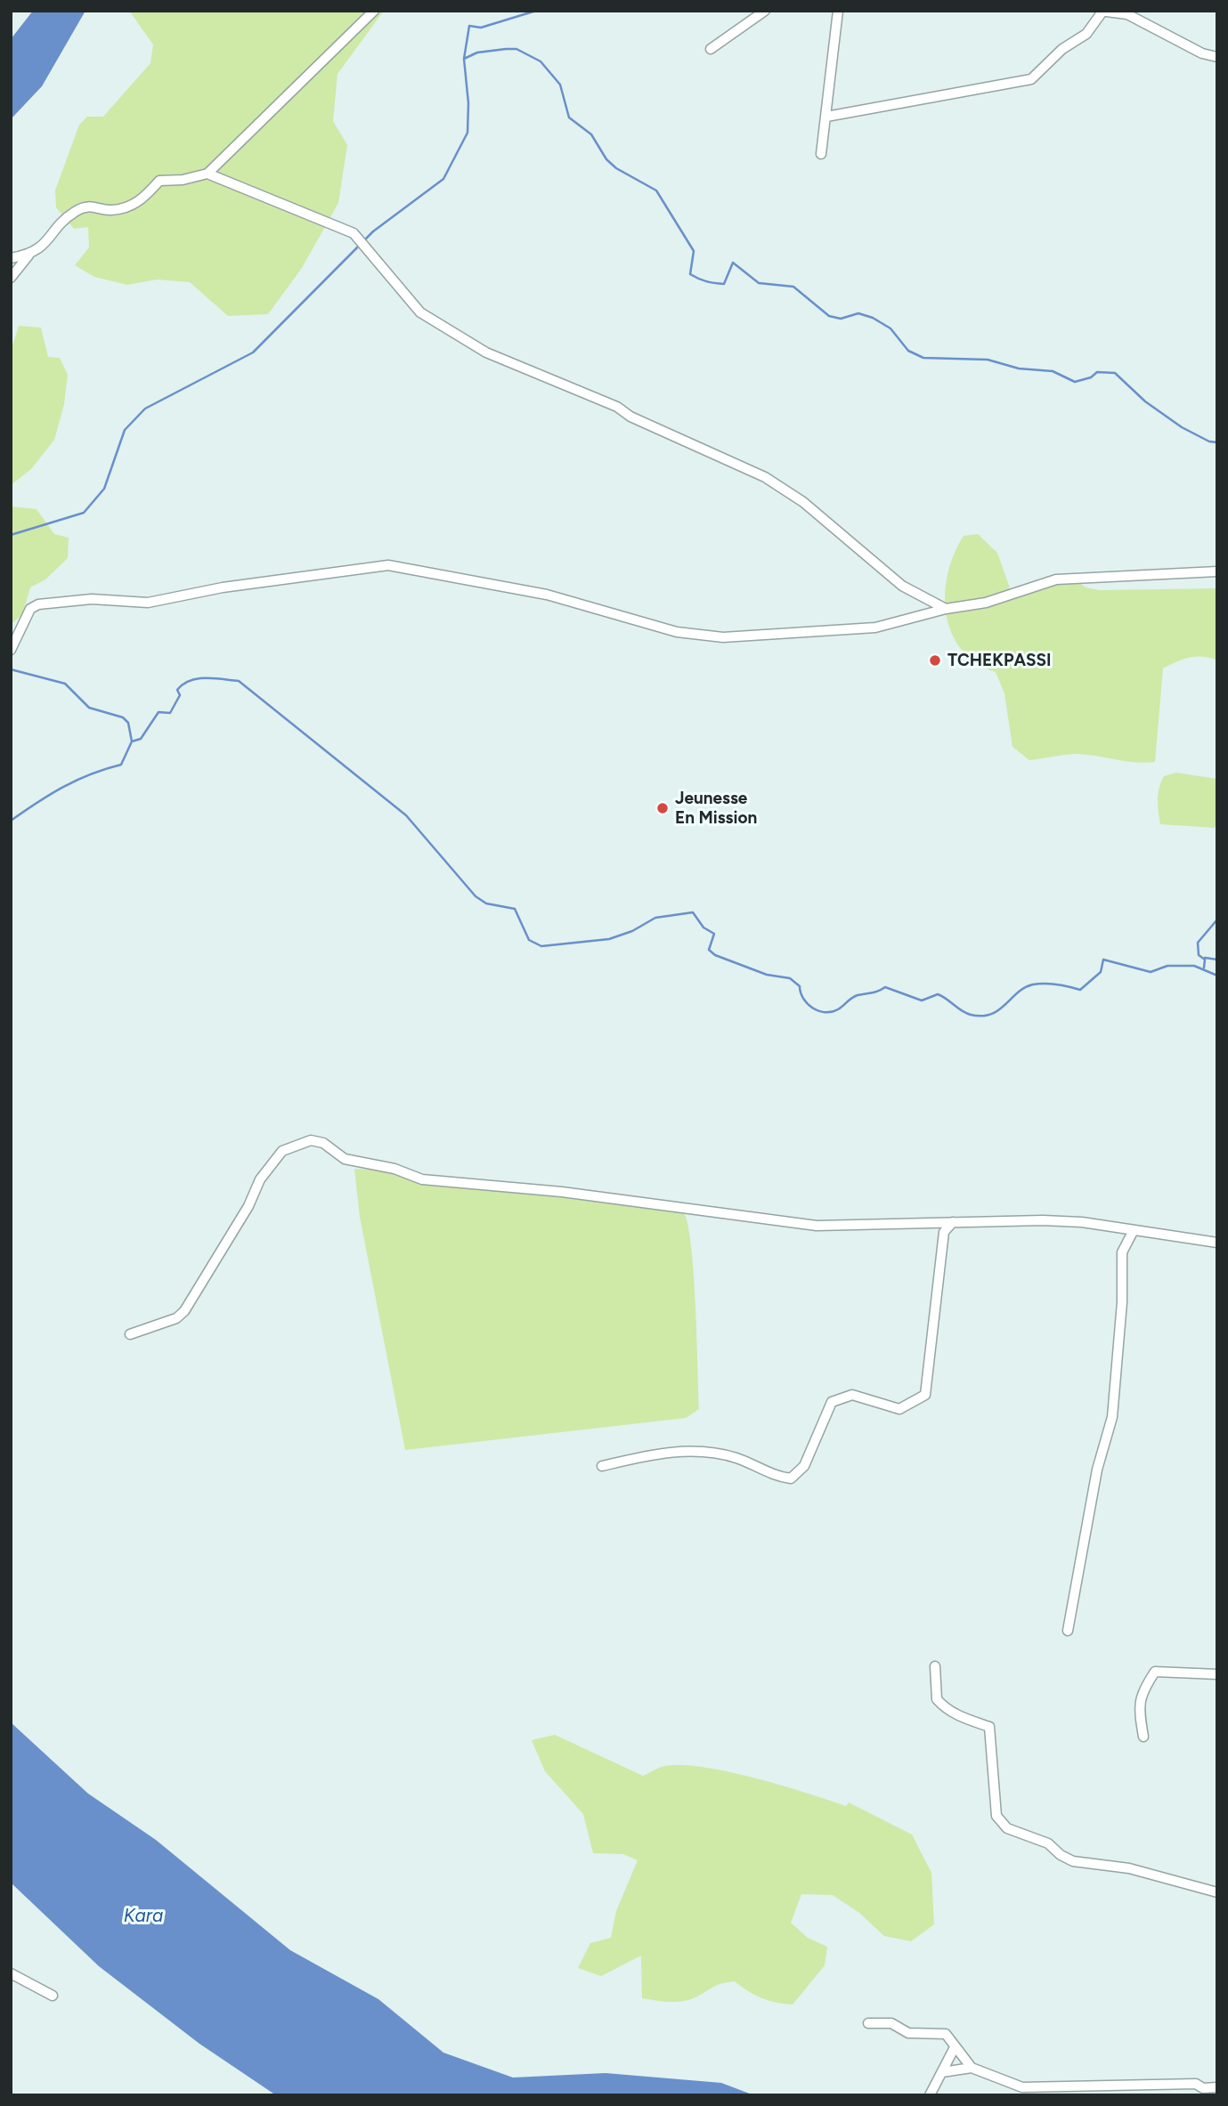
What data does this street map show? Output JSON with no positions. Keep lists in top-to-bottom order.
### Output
{
  "water": ["Kara"],
  "places": ["TCHEKPASSI", "Jeunesse En Mission"]
}
